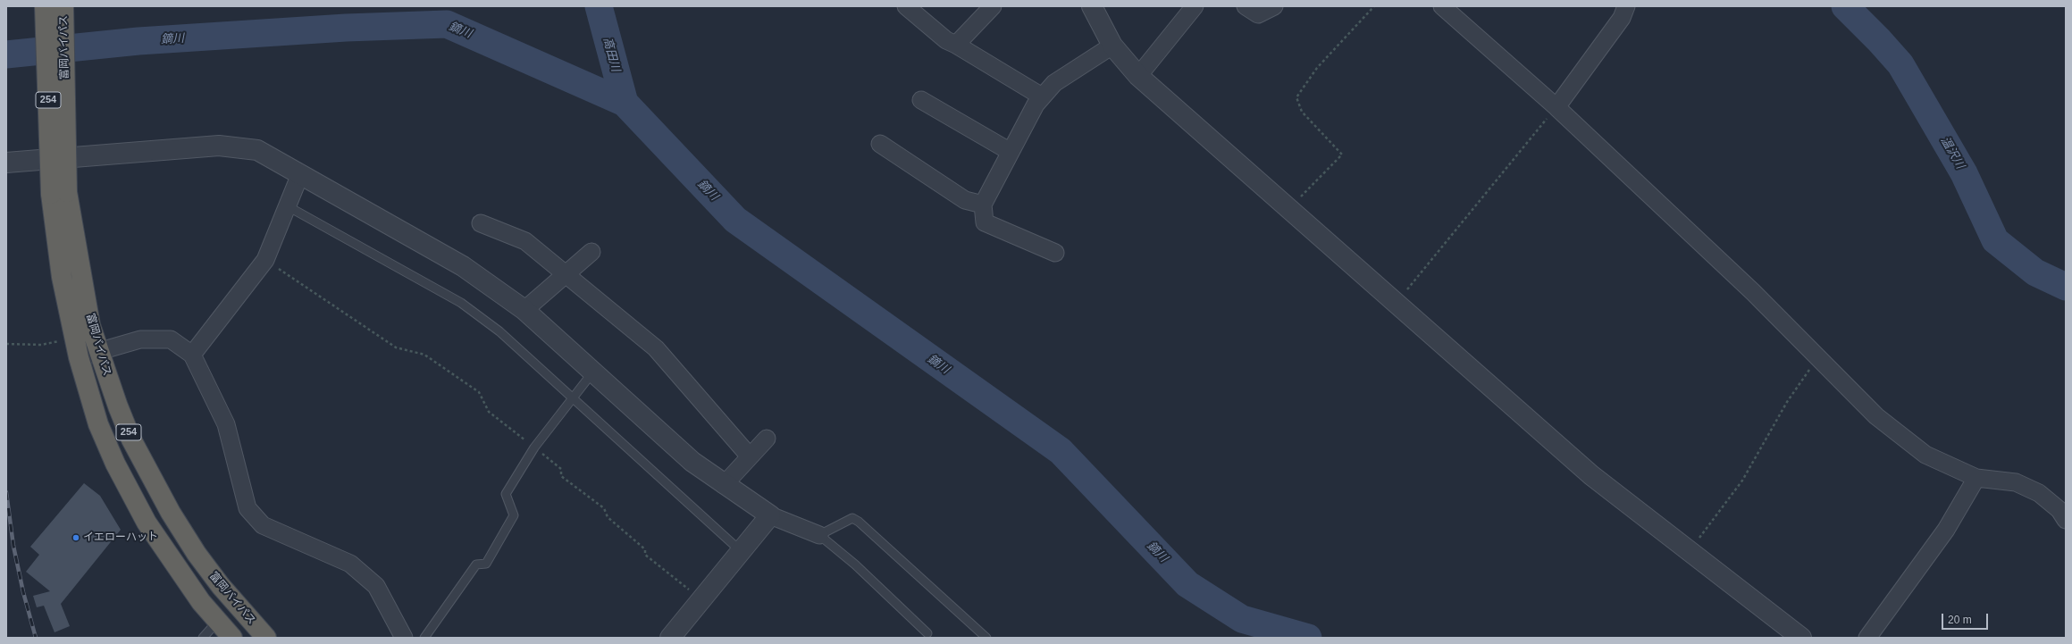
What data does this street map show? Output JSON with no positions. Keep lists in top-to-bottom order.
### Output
{
  "streets": {
    "highway": ["富岡バイパス", "254"]
  },
  "water": ["鏑川", "高田川", "温沢川"],
  "places": ["イエローハット"],
  "scale_bar": "20 m"
}
